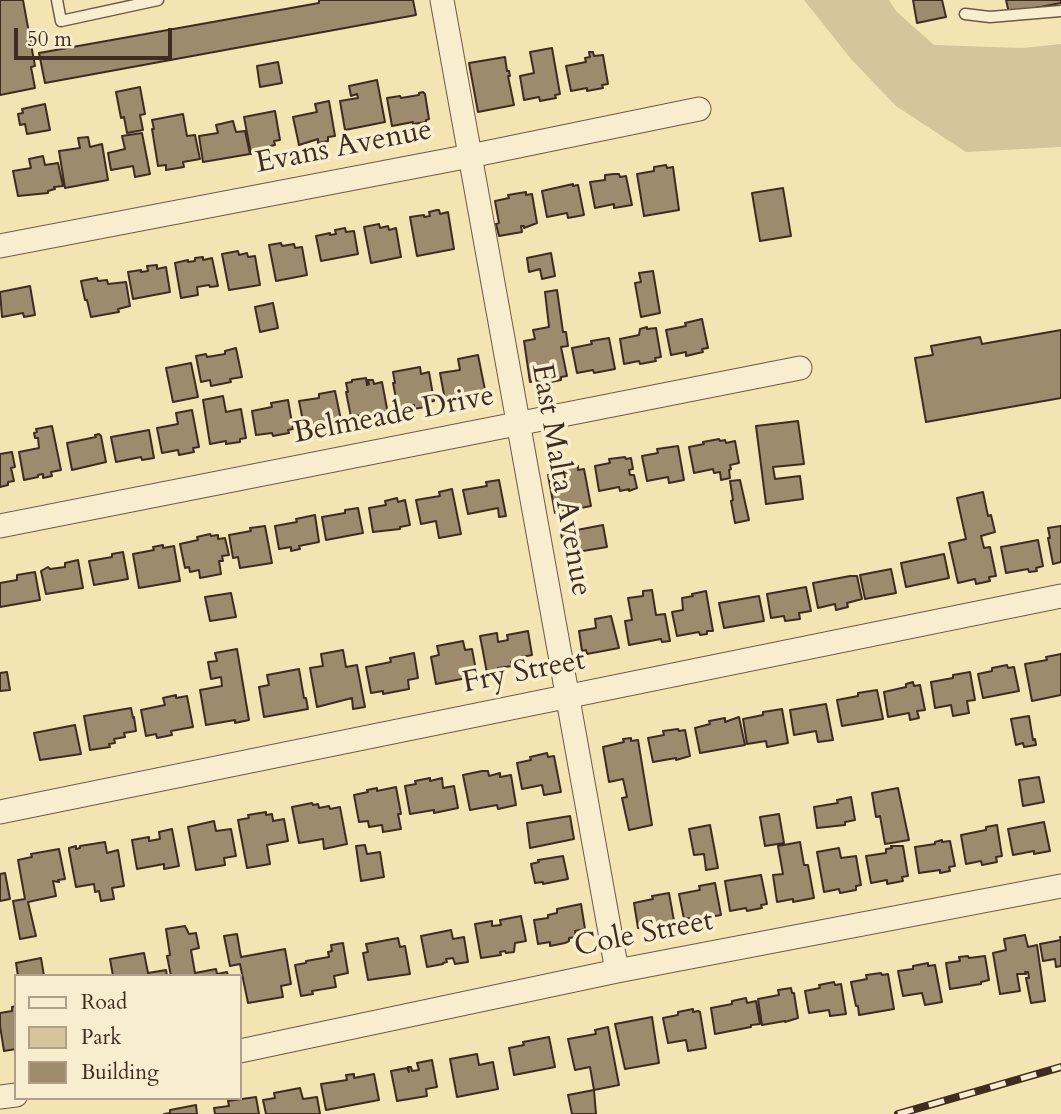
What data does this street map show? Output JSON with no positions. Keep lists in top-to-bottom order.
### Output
{
  "streets": {
    "street": [
      "Evans Avenue",
      "Belmeade Drive",
      "East Malta Avenue",
      "Fry Street",
      "Cole Street"
    ]
  },
  "crossings": [
    ["Evans Avenue", "East Malta Avenue"],
    ["Belmeade Drive", "East Malta Avenue"],
    ["East Malta Avenue", "Fry Street"],
    ["East Malta Avenue", "Cole Street"]
  ],
  "legend": ["Road", "Park", "Building"],
  "scale_bar": "50 m"
}
